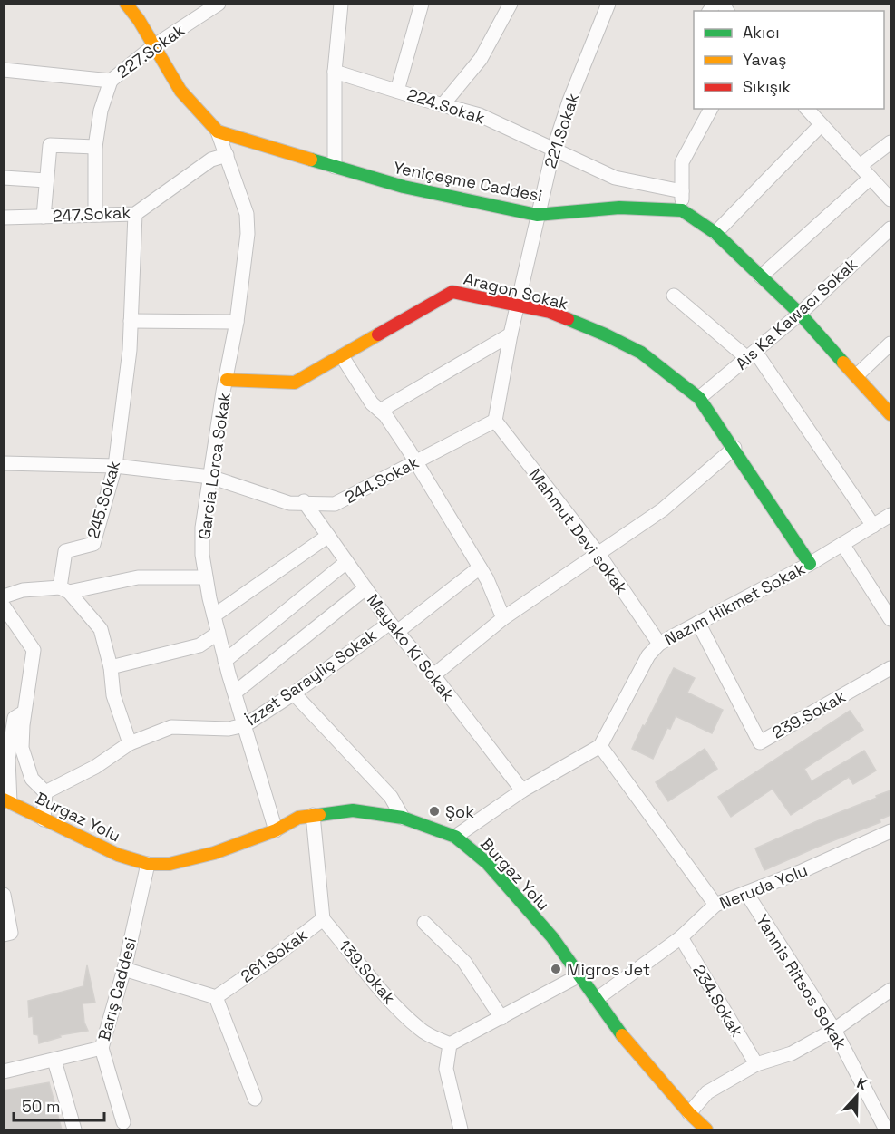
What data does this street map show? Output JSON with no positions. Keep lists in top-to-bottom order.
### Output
{
  "streets": {
    "street": [
      "227.Sokak",
      "224.Sokak",
      "221.Sokak",
      "Yeniçeşme Caddesi",
      "247.Sokak",
      "Aragon Sokak",
      "Ais Ka Kawacı Sokak",
      "Garcia Lorca Sokak",
      "244.Sokak",
      "245.Sokak",
      "Mahmut Devi sokak",
      "Nazım Hikmet Sokak",
      "Mayako Ki Sokak",
      "İzzet Sarayliç Sokak",
      "239.Sokak",
      "Burgaz Yolu",
      "Neruda Yolu",
      "261.Sokak",
      "139.Sokak",
      "Yannis Ritsos Sokak",
      "Barış Caddesi",
      "234.Sokak"
    ]
  },
  "crossings": [
    ["224.Sokak", "221.Sokak"],
    ["221.Sokak", "Yeniçeşme Caddesi"],
    ["221.Sokak", "Aragon Sokak"],
    ["221.Sokak", "244.Sokak"],
    ["221.Sokak", "Mahmut Devi sokak"],
    ["Yeniçeşme Caddesi", "Garcia Lorca Sokak"],
    ["247.Sokak", "Garcia Lorca Sokak"],
    ["247.Sokak", "245.Sokak"],
    ["Aragon Sokak", "Ais Ka Kawacı Sokak"],
    ["Aragon Sokak", "Garcia Lorca Sokak"],
    ["Aragon Sokak", "Nazım Hikmet Sokak"],
    ["Garcia Lorca Sokak", "244.Sokak"],
    ["Garcia Lorca Sokak", "İzzet Sarayliç Sokak"],
    ["Garcia Lorca Sokak", "Burgaz Yolu"],
    ["244.Sokak", "245.Sokak"],
    ["244.Sokak", "Mahmut Devi sokak"],
    ["244.Sokak", "Mayako Ki Sokak"],
    ["Mahmut Devi sokak", "Nazım Hikmet Sokak"],
    ["Nazım Hikmet Sokak", "239.Sokak"],
    ["Mayako Ki Sokak", "İzzet Sarayliç Sokak"],
    ["Burgaz Yolu", "Neruda Yolu"],
    ["Burgaz Yolu", "261.Sokak"],
    ["Burgaz Yolu", "Barış Caddesi"],
    ["Neruda Yolu", "Yannis Ritsos Sokak"],
    ["Neruda Yolu", "234.Sokak"],
    ["261.Sokak", "139.Sokak"]
  ],
  "places": ["Şok", "Migros Jet"],
  "legend": ["Akıcı", "Yavaş", "Sıkışık"],
  "scale_bar": "50 m",
  "north": "top"
}
